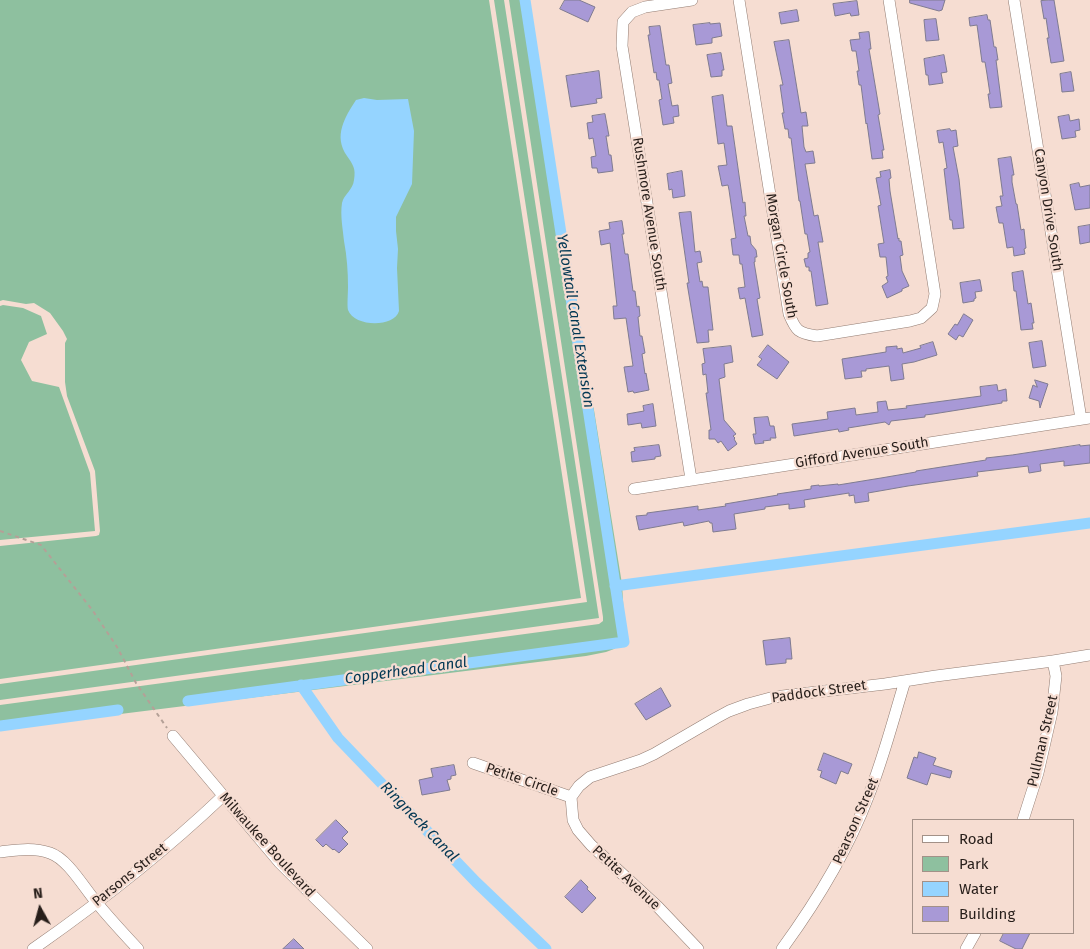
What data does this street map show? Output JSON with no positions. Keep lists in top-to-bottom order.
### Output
{
  "streets": {
    "street": [
      "Canyon Drive South",
      "Rushmore Avenue South",
      "Morgan Circle South",
      "Gifford Avenue South",
      "Paddock Street",
      "Pullman Street",
      "Petite Circle",
      "Pearson Street",
      "Milwaukee Boulevard",
      "Parsons Street",
      "Petite Avenue"
    ]
  },
  "crossings": [
    ["Canyon Drive South", "Gifford Avenue South"],
    ["Rushmore Avenue South", "Gifford Avenue South"],
    ["Paddock Street", "Pullman Street"],
    ["Paddock Street", "Petite Circle"],
    ["Paddock Street", "Pearson Street"],
    ["Paddock Street", "Petite Avenue"],
    ["Petite Circle", "Petite Avenue"],
    ["Milwaukee Boulevard", "Parsons Street"]
  ],
  "water": ["Yellowtail Canal Extension", "Copperhead Canal", "Ringneck Canal"],
  "legend": [
    "Road",
    "Park",
    "Water",
    "Building"
  ],
  "north": "top"
}
